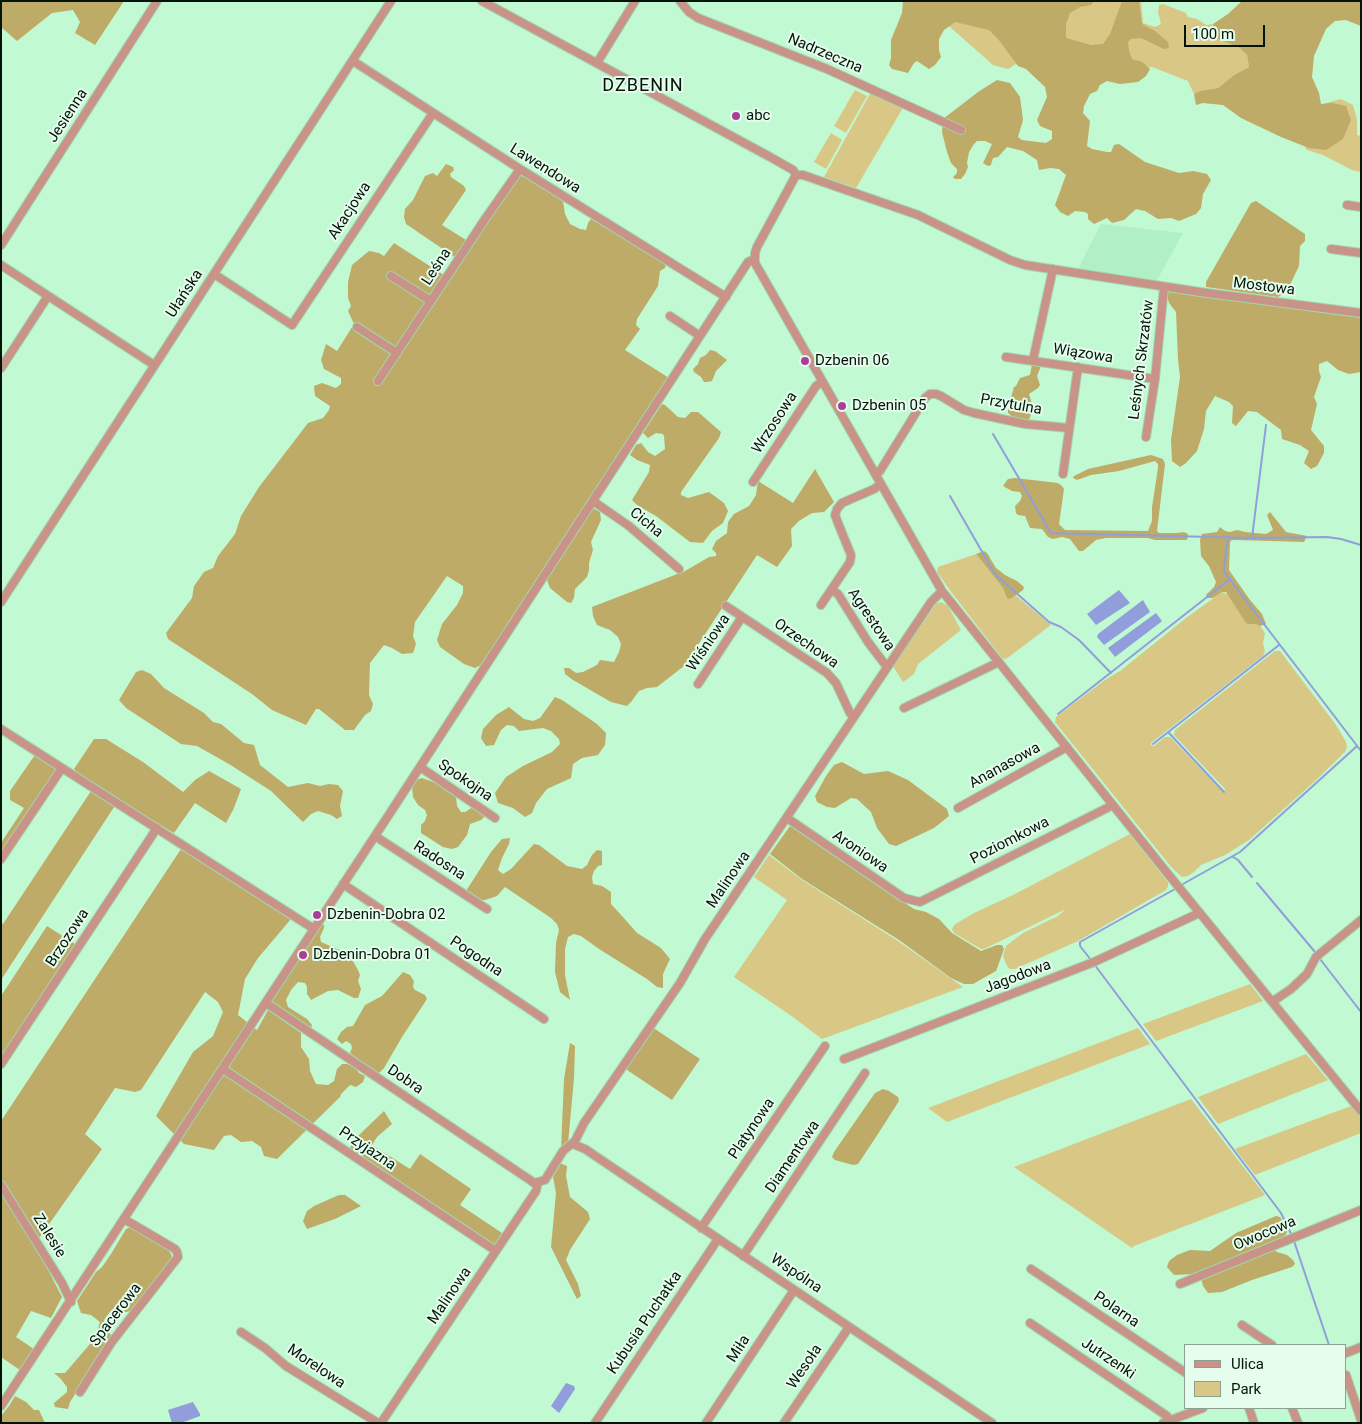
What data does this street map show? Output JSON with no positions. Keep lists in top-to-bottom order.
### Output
{
  "streets": {
    "street": [
      "Nadrzeczna",
      "Jesienna",
      "Lawendowa",
      "Akacjowa",
      "Leśna",
      "Mostowa",
      "Ułańska",
      "Wiązowa",
      "Leśnych Skrzatów",
      "Przytulna",
      "Wrzosowa",
      "Cicha",
      "Agrestowa",
      "Wiśniowa",
      "Orzechowa",
      "Ananasowa",
      "Spokojna",
      "Poziomkowa",
      "Aroniowa",
      "Radosna",
      "Malinowa",
      "Brzozowa",
      "Pogodna",
      "Jagodowa",
      "Dobra",
      "Platynowa",
      "Przyjazna",
      "Diamentowa",
      "Owocowa",
      "Zalesie",
      "Wspólna",
      "Polarna",
      "Spacerowa",
      "Kubusia Puchatka",
      "Miła",
      "Jutrzenki",
      "Morelowa",
      "Wesoła"
    ]
  },
  "crossings": [
    ["Lawendowa", "Akacjowa"],
    ["Lawendowa", "Leśna"],
    ["Lawendowa", "Ułańska"],
    ["Akacjowa", "Ułańska"],
    ["Mostowa", "Leśnych Skrzatów"],
    ["Wiązowa", "Leśnych Skrzatów"],
    ["Agrestowa", "Malinowa"],
    ["Wiśniowa", "Orzechowa"],
    ["Orzechowa", "Malinowa"],
    ["Poziomkowa", "Aroniowa"],
    ["Aroniowa", "Malinowa"],
    ["Malinowa", "Dobra"],
    ["Malinowa", "Przyjazna"],
    ["Malinowa", "Wspólna"],
    ["Malinowa", "Morelowa"],
    ["Platynowa", "Wspólna"],
    ["Diamentowa", "Wspólna"],
    ["Wspólna", "Kubusia Puchatka"],
    ["Wspólna", "Miła"],
    ["Wspólna", "Wesoła"]
  ],
  "districts": ["DZBENIN"],
  "places": [
    "abc",
    "Dzbenin 06",
    "Dzbenin 05",
    "Dzbenin-Dobra 02",
    "Dzbenin-Dobra 01"
  ],
  "legend": ["Ulica", "Park"],
  "scale_bar": "100 m"
}
